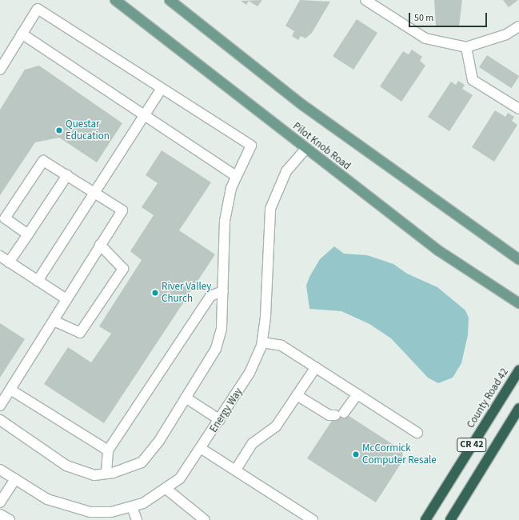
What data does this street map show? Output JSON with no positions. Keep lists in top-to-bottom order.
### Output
{
  "streets": {
    "highway": ["County Road 42", "CR 42"],
    "main road": ["Pilot Knob Road"],
    "street": ["Energy Way"]
  },
  "crossings": [
    ["Pilot Knob Road", "Energy Way"]
  ],
  "places": ["Questar Education", "River Valley Church", "McCormick Computer Resale"],
  "scale_bar": "50 m"
}
